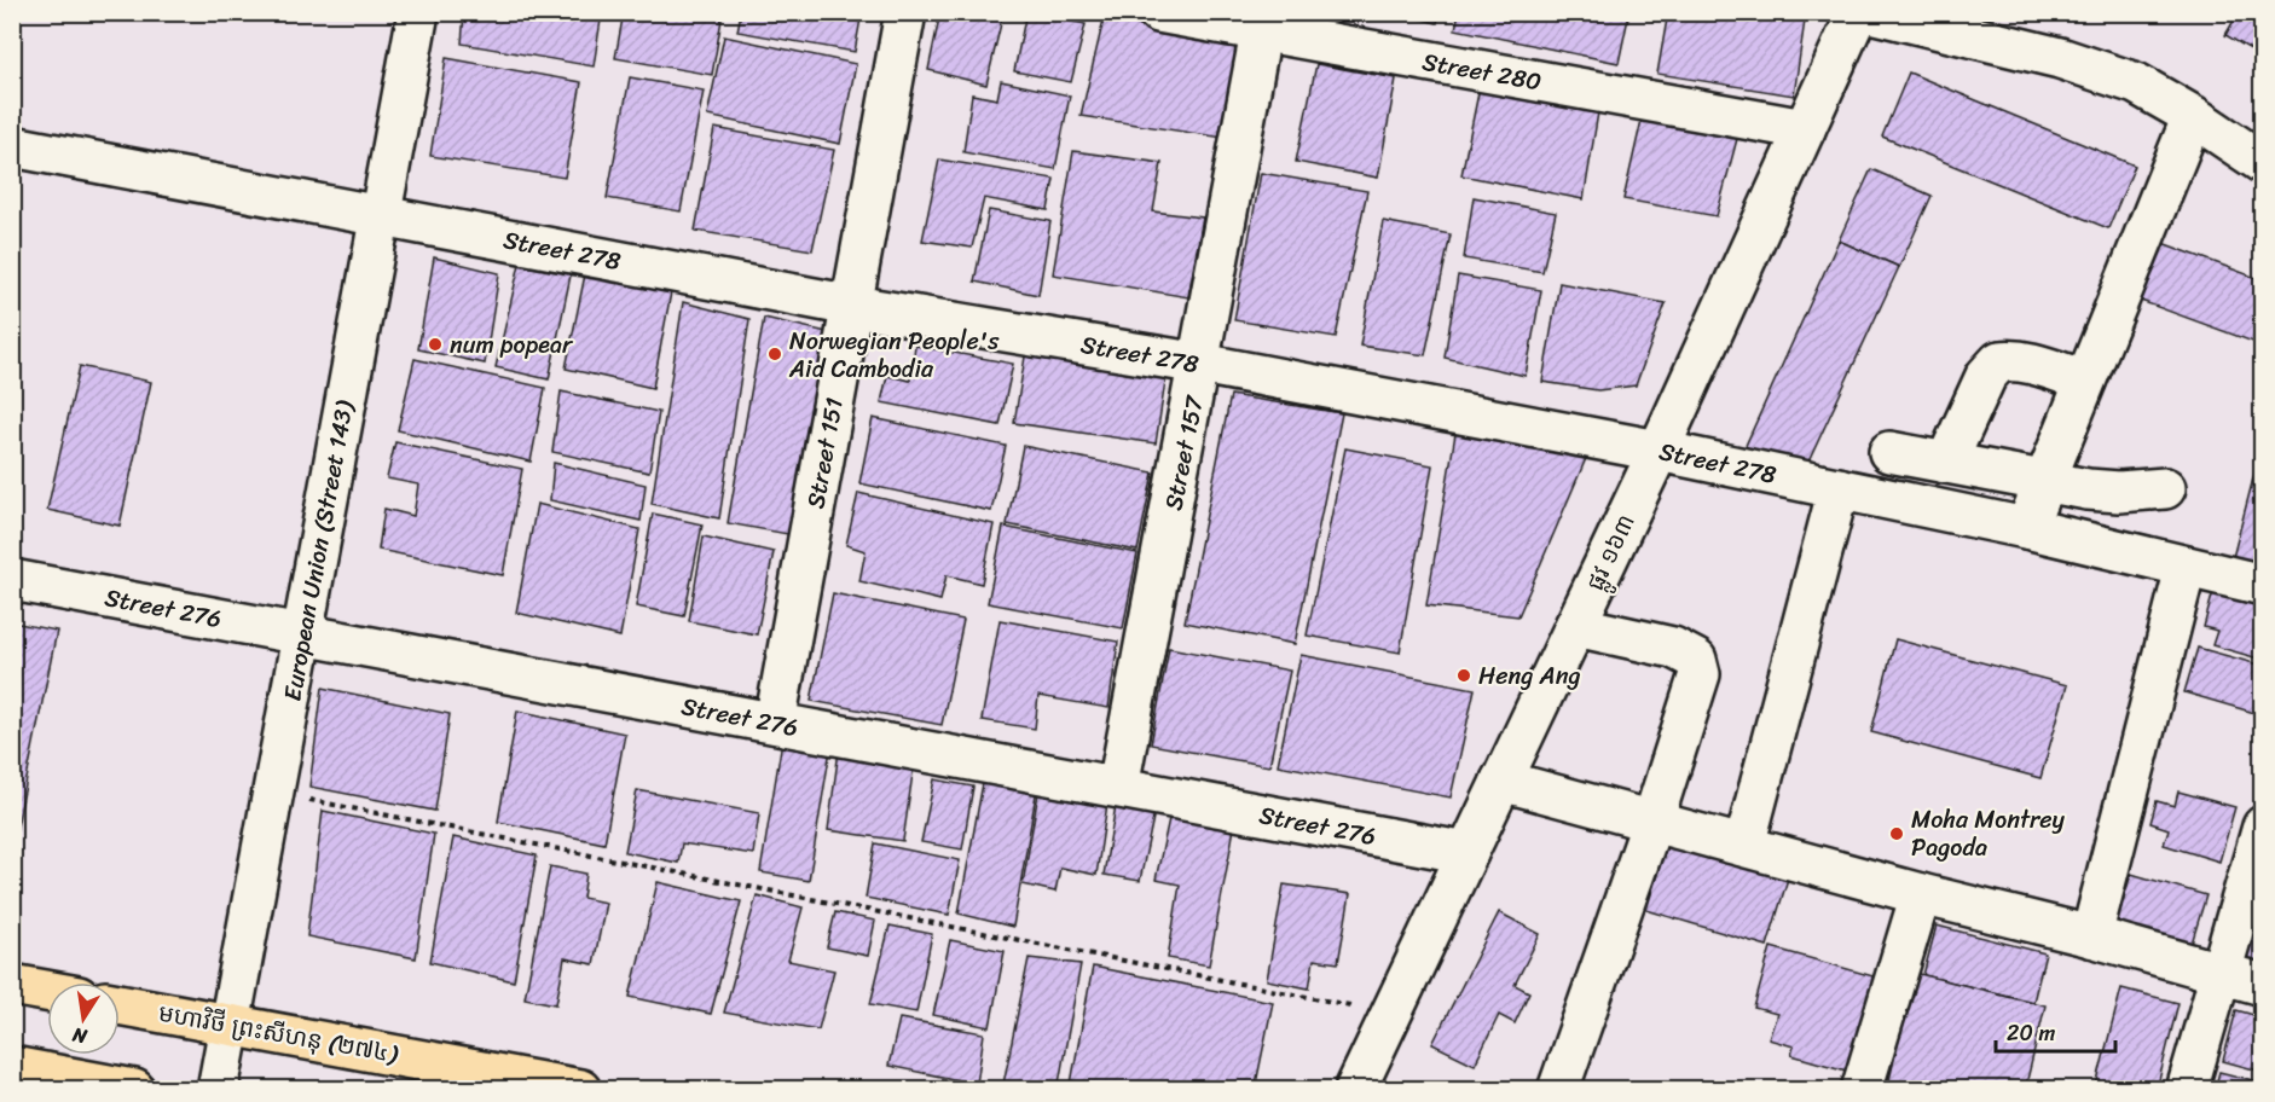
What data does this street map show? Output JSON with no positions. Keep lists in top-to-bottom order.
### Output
{
  "streets": {
    "main road": ["មហាវិថី ព្រះសីហនុ (២៧៤)"],
    "street": [
      "Street 280",
      "Street 278",
      "Street 151",
      "Street 157",
      "European Union (Street 143)",
      "ផ្លូវ ១៦៣",
      "Street 276"
    ]
  },
  "crossings": [
    ["Street 280", "Street 157"],
    ["Street 280", "ផ្លូវ ១៦៣"],
    ["Street 278", "Street 151"],
    ["Street 278", "Street 157"],
    ["Street 278", "European Union (Street 143)"],
    ["Street 278", "ផ្លូវ ១៦៣"],
    ["Street 151", "Street 276"],
    ["Street 157", "Street 276"],
    ["European Union (Street 143)", "Street 276"],
    ["European Union (Street 143)", "មហាវិថី ព្រះសីហនុ (២៧៤)"],
    ["ផ្លូវ ១៦៣", "Street 276"]
  ],
  "places": [
    "num popear",
    "Norwegian People's Aid Cambodia",
    "Heng Ang",
    "Moha Montrey Pagoda"
  ],
  "scale_bar": "20 m",
  "north": "bottom"
}
